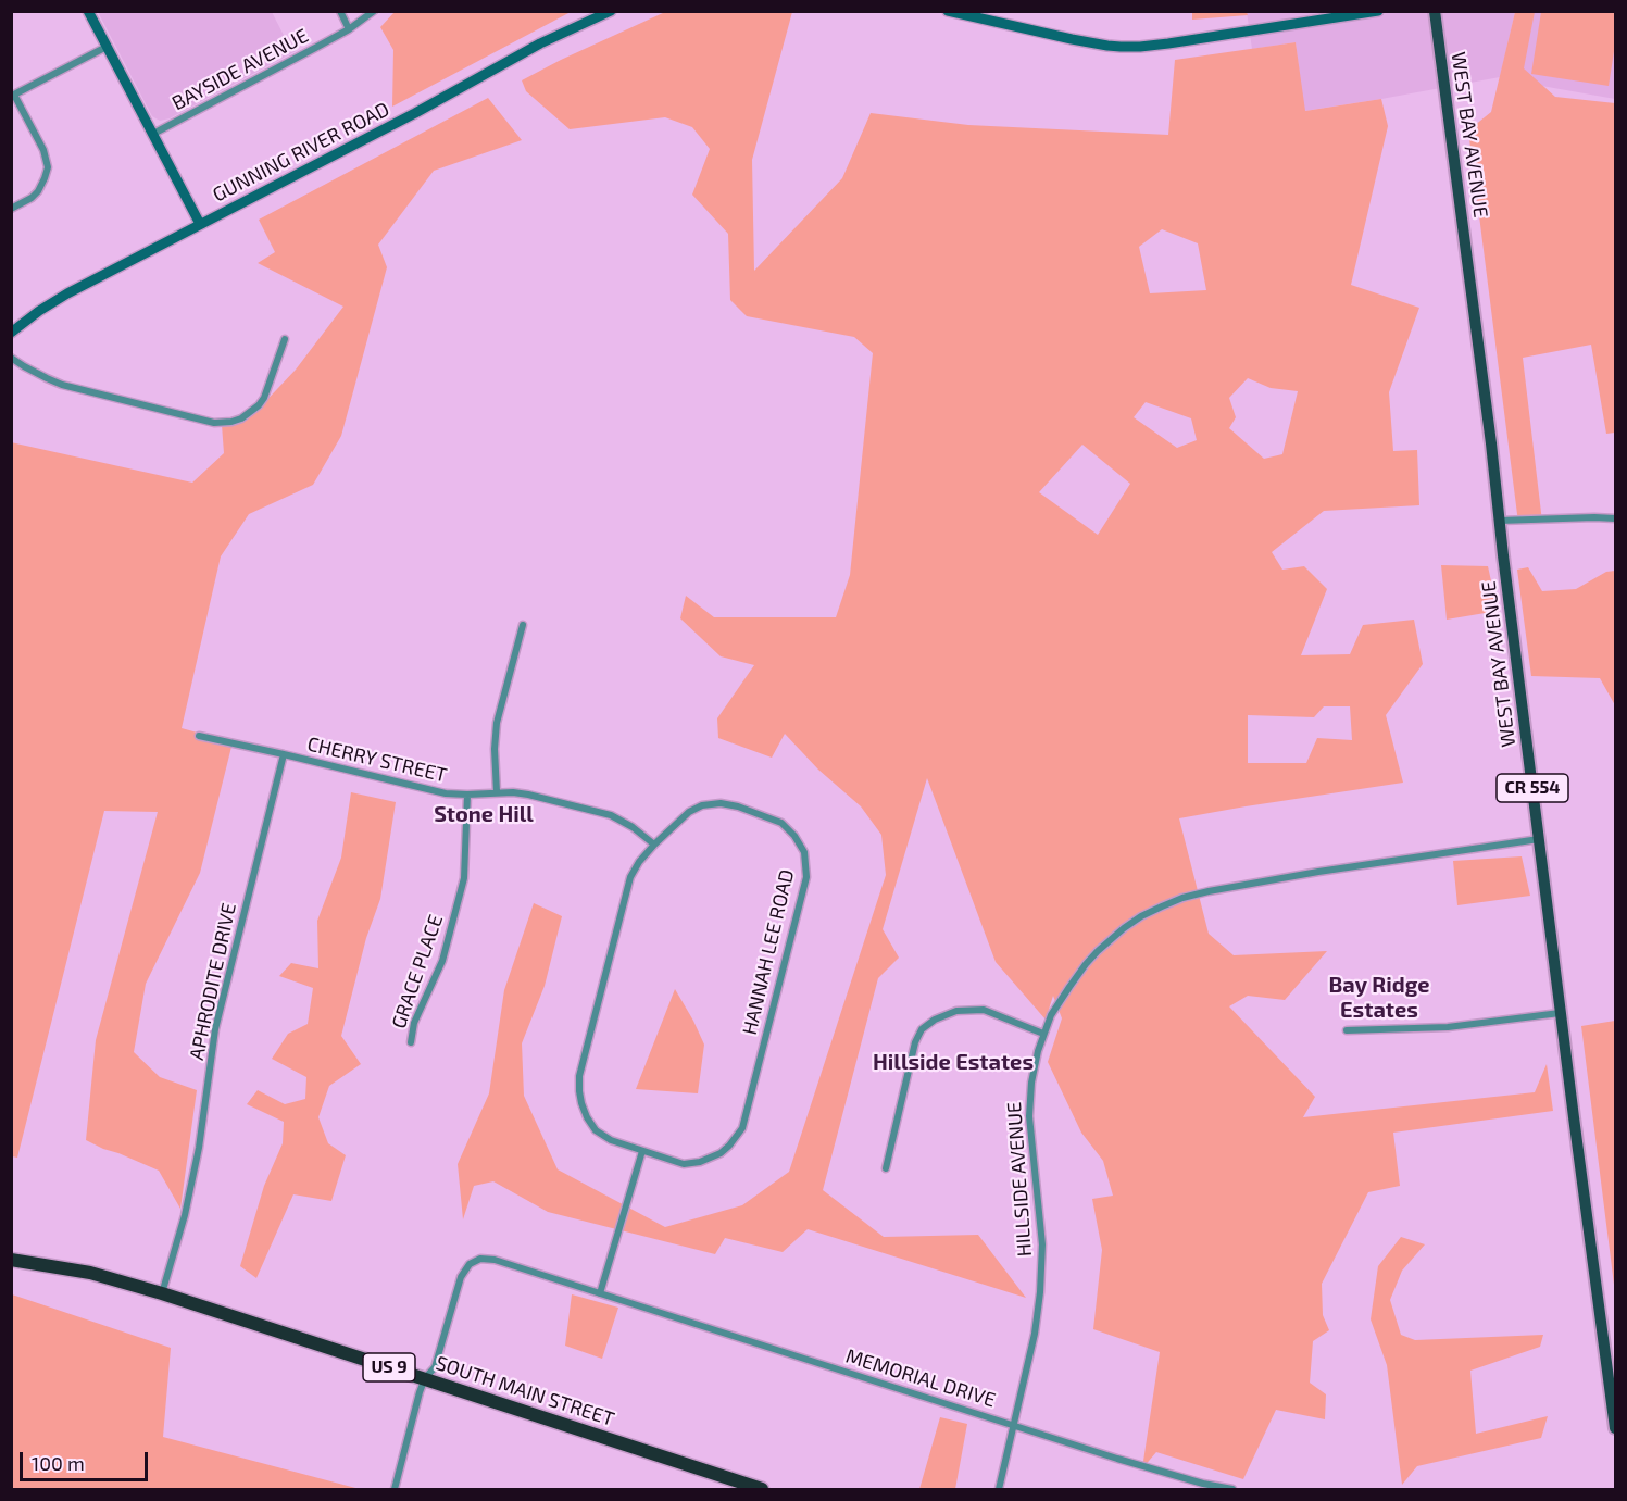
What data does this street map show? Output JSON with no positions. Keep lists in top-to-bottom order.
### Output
{
  "streets": {
    "highway": ["US 9", "SOUTH MAIN STREET"],
    "main road": ["WEST BAY AVENUE", "CR 554"],
    "street": [
      "BAYSIDE AVENUE",
      "GUNNING RIVER ROAD",
      "CHERRY STREET",
      "HANNAH LEE ROAD",
      "GRACE PLACE",
      "APHRODITE DRIVE",
      "HILLSIDE AVENUE",
      "MEMORIAL DRIVE"
    ]
  },
  "crossings": [
    ["WEST BAY AVENUE", "HILLSIDE AVENUE"],
    ["CHERRY STREET", "HANNAH LEE ROAD"],
    ["CHERRY STREET", "GRACE PLACE"],
    ["CHERRY STREET", "APHRODITE DRIVE"],
    ["APHRODITE DRIVE", "SOUTH MAIN STREET"],
    ["HILLSIDE AVENUE", "MEMORIAL DRIVE"],
    ["MEMORIAL DRIVE", "SOUTH MAIN STREET"]
  ],
  "districts": ["Stone Hill", "Bay Ridge Estates", "Hillside Estates"],
  "scale_bar": "100 m"
}
